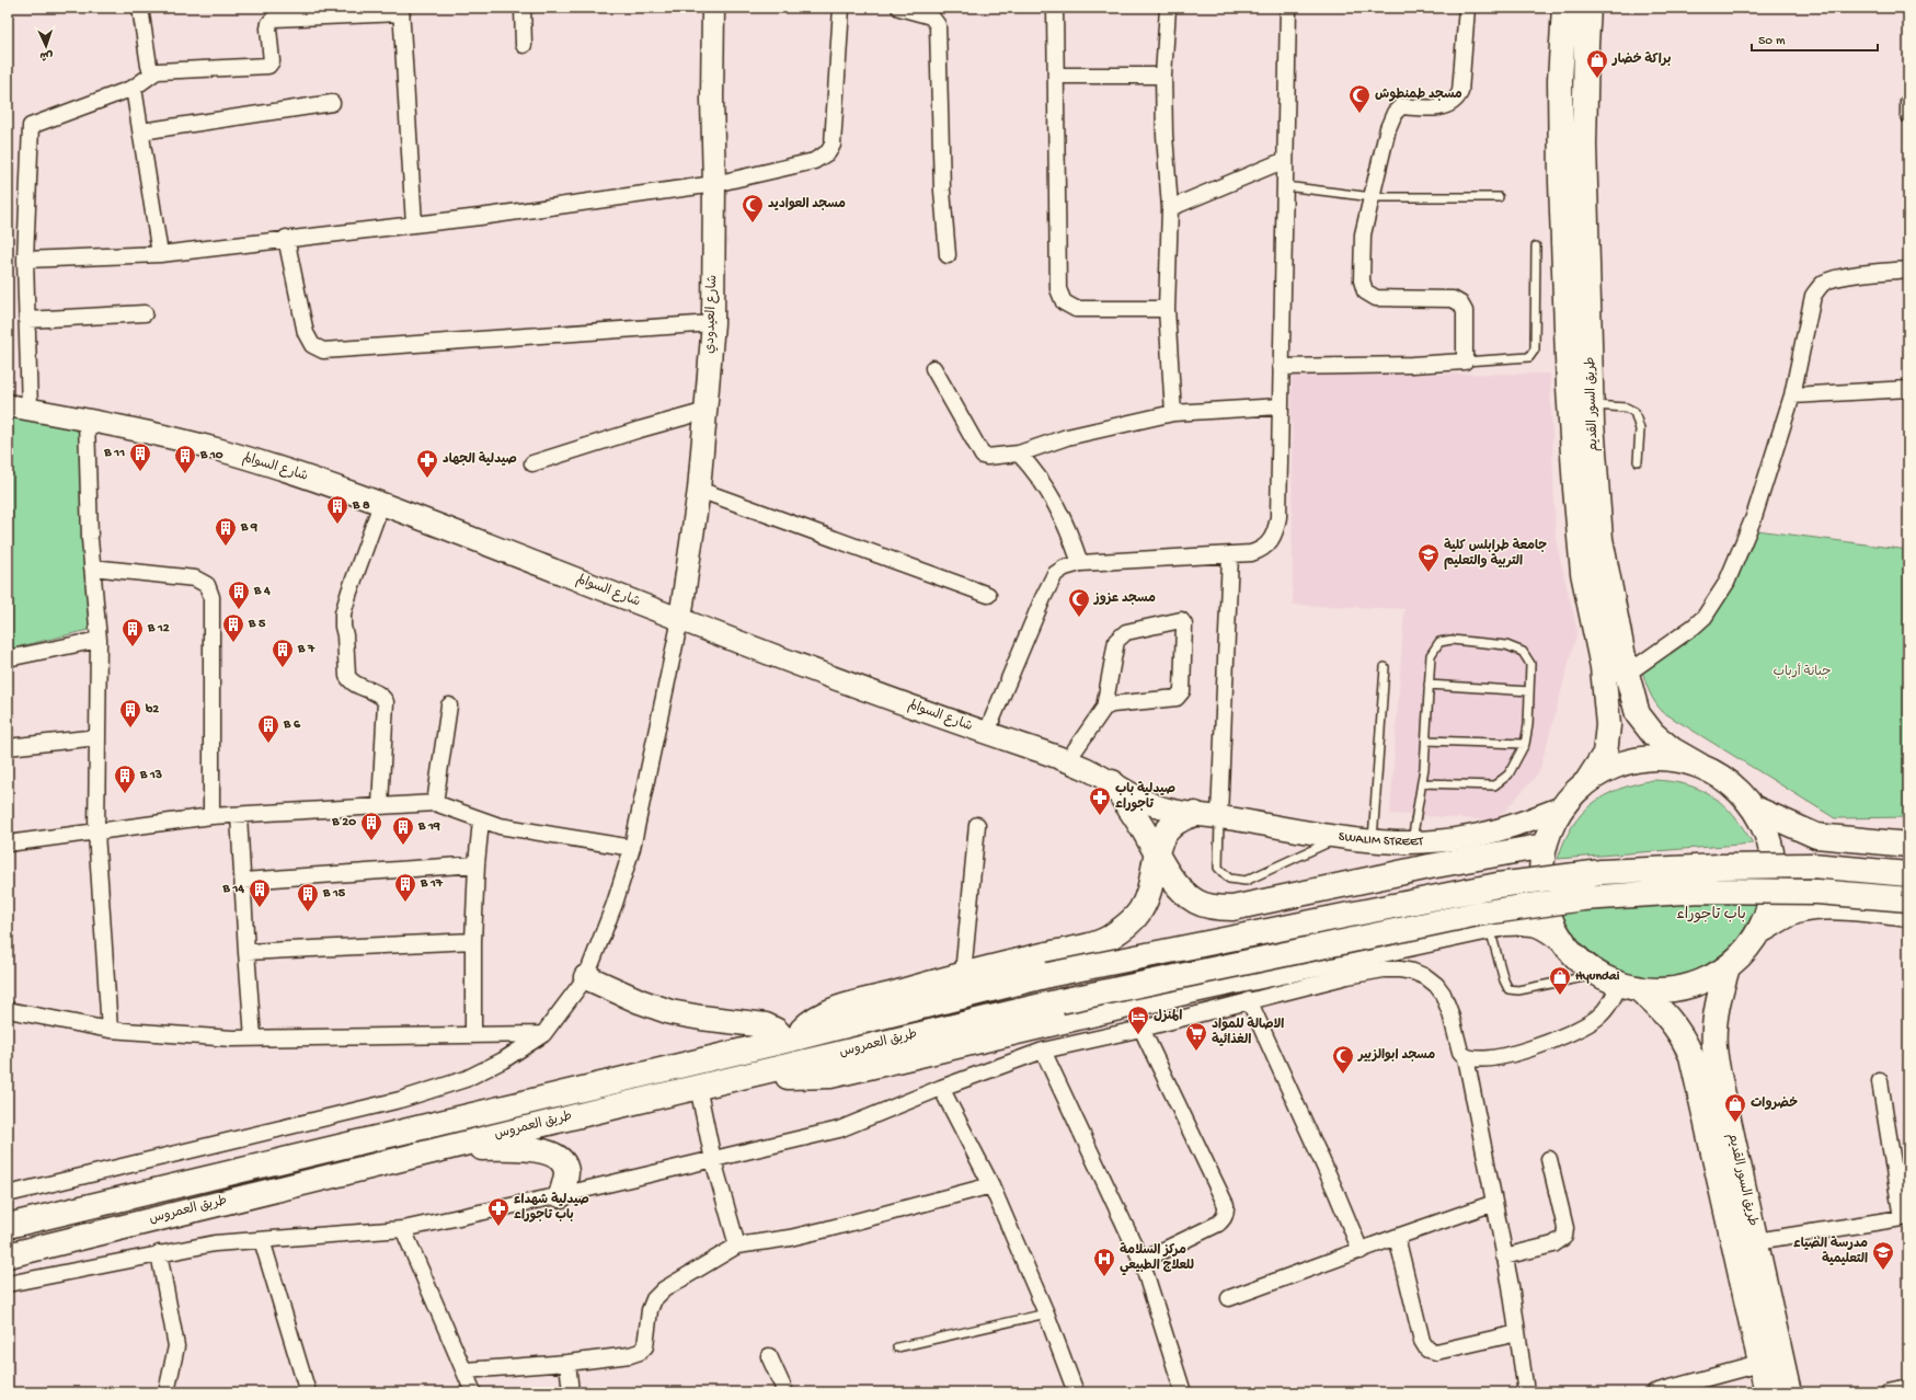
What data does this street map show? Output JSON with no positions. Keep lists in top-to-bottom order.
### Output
{
  "streets": {
    "main road": [
      "شارع العيدودي",
      "طريق السور القديم",
      "شارع السوالم",
      "SWALIM STREET",
      "طريق العمروس"
    ]
  },
  "crossings": [
    ["شارع العيدودي", "شارع السوالم"],
    ["شارع السوالم", "SWALIM STREET"]
  ],
  "districts": ["باب تاجوراء"],
  "parks": ["جبانة أرباب"],
  "places": {
    "shop": ["براكة خضار", "Hyundai", "خضروات"],
    "mosque": [
      "مسجد طمنطوش",
      "مسجد العواديد",
      "مسجد عزوز",
      "مسجد ابوالزبير"
    ],
    "building": [
      "B 11",
      "B 10",
      "B 8",
      "B 9",
      "B 4",
      "B 5",
      "B 12",
      "B 7",
      "b2",
      "B 6",
      "B 13",
      "B 20",
      "B 19",
      "B 17",
      "B 14",
      "B 15"
    ],
    "pharmacy": ["صيدلية الجهاد", "صيدلية باب تاجوراء", "صيدلية شهداء باب تاجوراء"],
    "school or university": ["جامعة طرابلس كلية التربية والتعليم", "مدرسة الضياء التعليمية"],
    "hotel": ["المنزل"],
    "supermarket": ["الاصالة للمواد الغذائية"],
    "hospital": ["مركز السلامة للعلاج الطبيعي"]
  },
  "scale_bar": "50 m",
  "north": "bottom"
}
